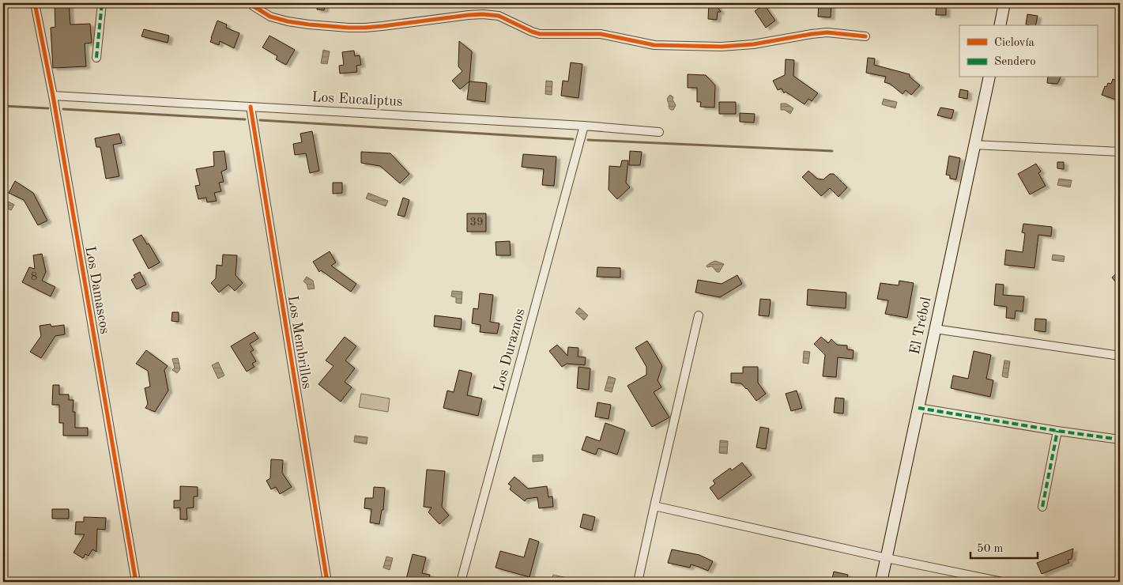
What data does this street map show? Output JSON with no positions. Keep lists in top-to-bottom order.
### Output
{
  "streets": {
    "main road": ["El Trébol"],
    "street": [
      "Los Eucaliptus",
      "Los Damascos",
      "Los Membrillos",
      "Los Duraznos"
    ]
  },
  "crossings": [
    ["Los Eucaliptus", "Los Damascos"],
    ["Los Eucaliptus", "Los Membrillos"],
    ["Los Eucaliptus", "Los Duraznos"]
  ],
  "house_numbers": ["39", "8"],
  "legend": ["Ciclovía", "Sendero"],
  "scale_bar": "50 m"
}
